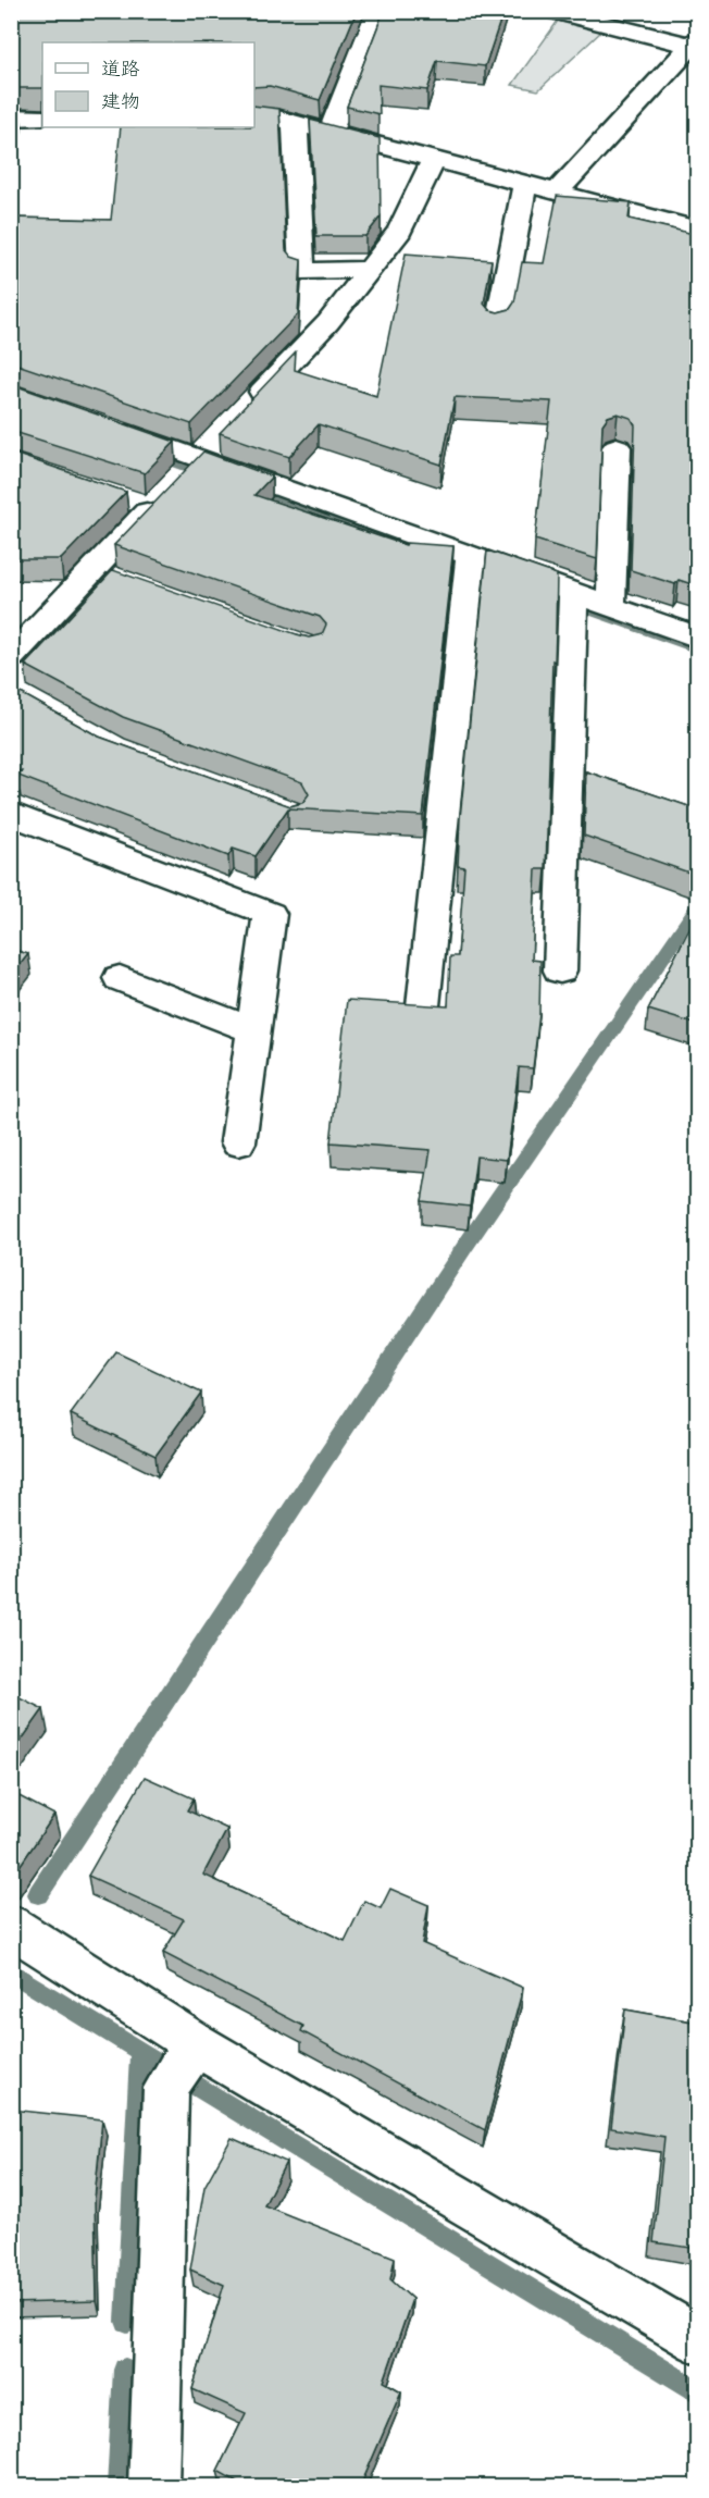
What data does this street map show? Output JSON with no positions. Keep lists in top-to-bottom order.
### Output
{
  "legend": ["道路", "建物"]
}
